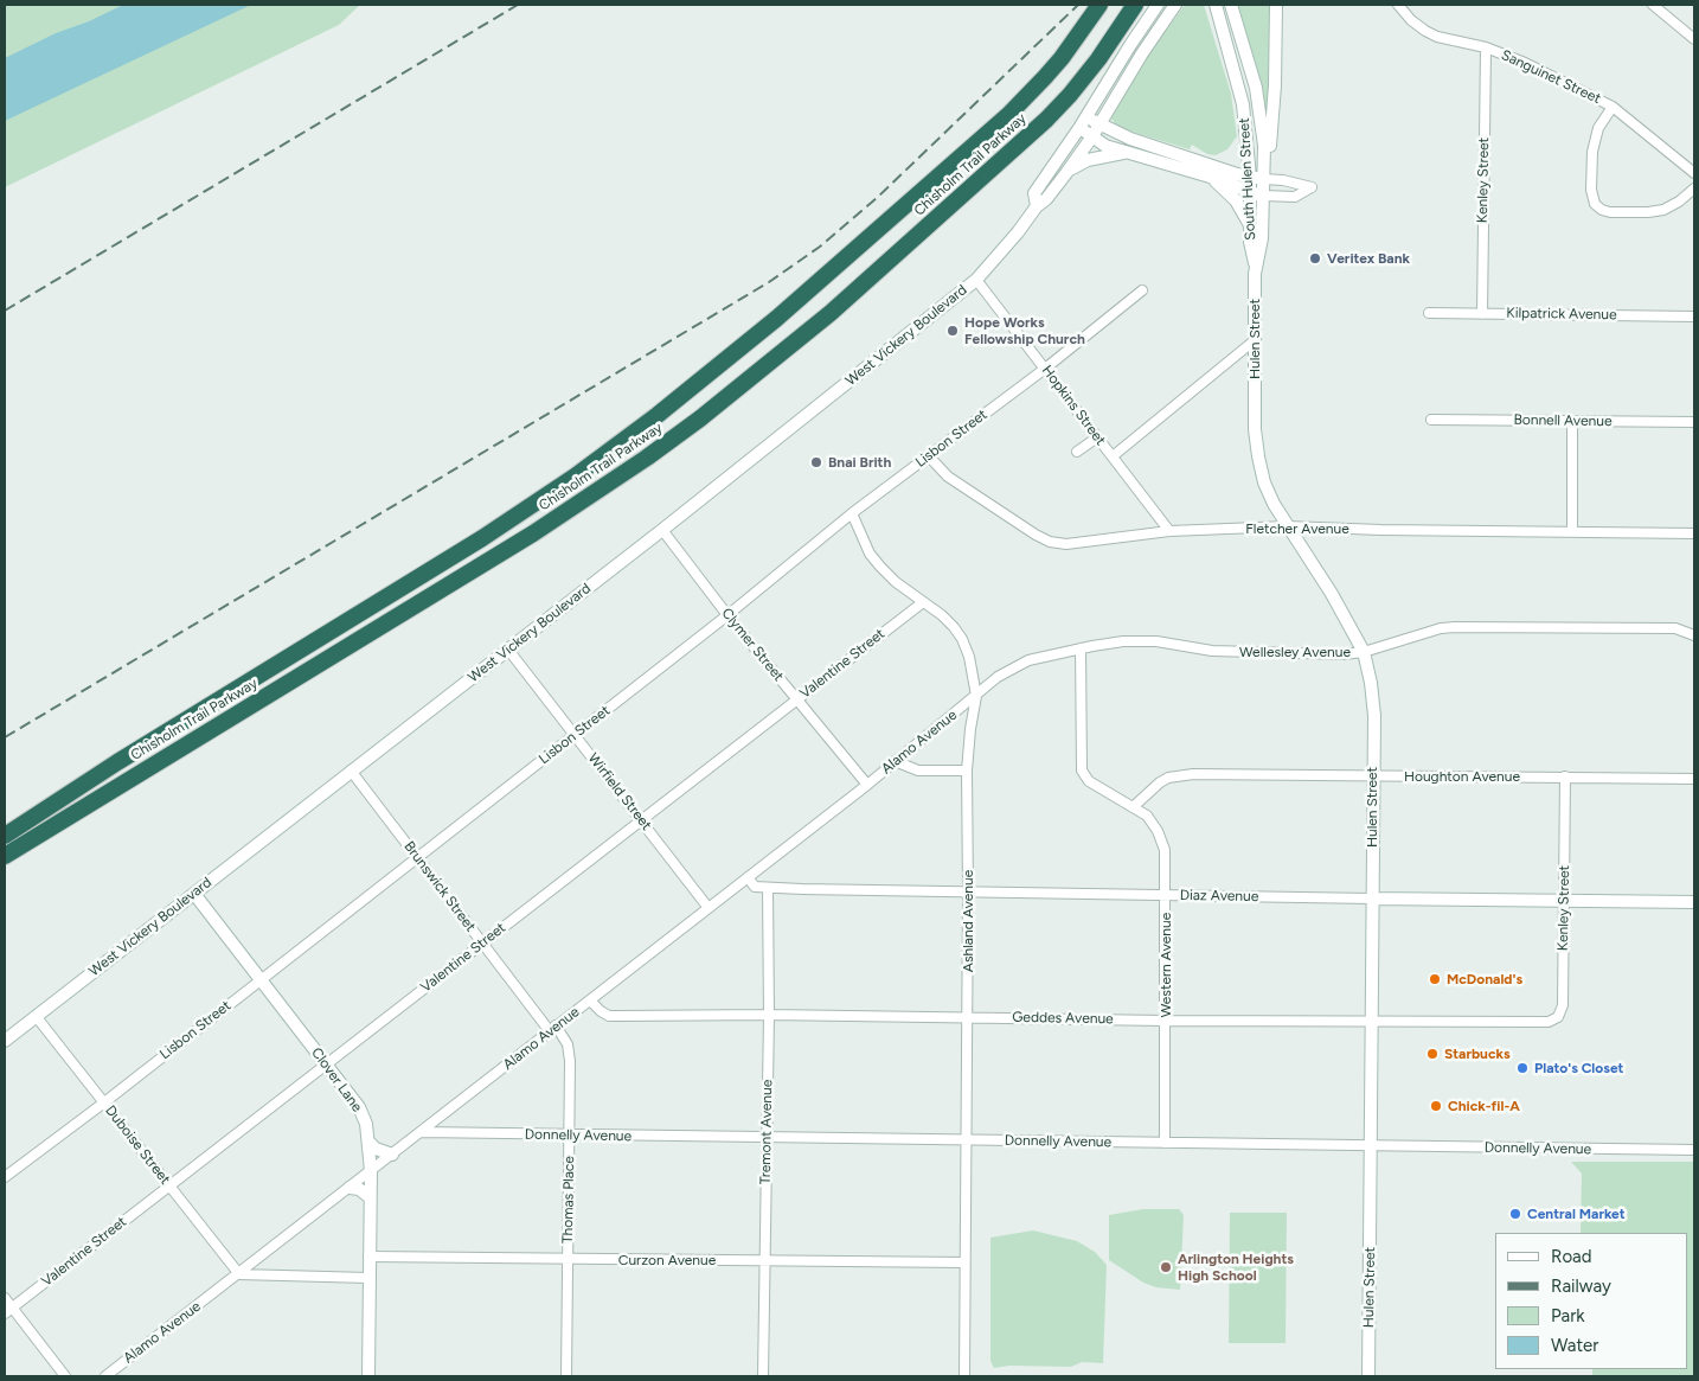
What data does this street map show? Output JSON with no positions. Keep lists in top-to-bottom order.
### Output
{
  "streets": {
    "highway": ["Chisholm Trail Parkway"],
    "main road": [
      "South Hulen Street",
      "West Vickery Boulevard",
      "Hulen Street",
      "Diaz Avenue",
      "Clover Lane"
    ],
    "street": [
      "Sanguinet Street",
      "Kenley Street",
      "Kilpatrick Avenue",
      "Hopkins Street",
      "Bonnell Avenue",
      "Lisbon Street",
      "Fletcher Avenue",
      "Clymer Street",
      "Wellesley Avenue",
      "Valentine Street",
      "Alamo Avenue",
      "Houghton Avenue",
      "Wirfield Street",
      "Brunswick Street",
      "Ashland Avenue",
      "Western Avenue",
      "Geddes Avenue",
      "Tremont Avenue",
      "Donnelly Avenue",
      "Duboise Street",
      "Thomas Place",
      "Curzon Avenue"
    ]
  },
  "crossings": [
    ["Sanguinet Street", "Kenley Street"],
    ["South Hulen Street", "Hulen Street"],
    ["Kenley Street", "Kilpatrick Avenue"],
    ["Kenley Street", "Houghton Avenue"],
    ["Kenley Street", "Diaz Avenue"],
    ["Kenley Street", "Geddes Avenue"],
    ["West Vickery Boulevard", "Hopkins Street"],
    ["West Vickery Boulevard", "Clymer Street"],
    ["West Vickery Boulevard", "Wirfield Street"],
    ["West Vickery Boulevard", "Brunswick Street"],
    ["West Vickery Boulevard", "Clover Lane"],
    ["West Vickery Boulevard", "Duboise Street"],
    ["Hulen Street", "Fletcher Avenue"],
    ["Hulen Street", "Wellesley Avenue"],
    ["Hulen Street", "Houghton Avenue"],
    ["Hulen Street", "Diaz Avenue"],
    ["Hulen Street", "Geddes Avenue"],
    ["Hulen Street", "Donnelly Avenue"],
    ["Hopkins Street", "Lisbon Street"],
    ["Hopkins Street", "Fletcher Avenue"],
    ["Lisbon Street", "Fletcher Avenue"],
    ["Lisbon Street", "Clymer Street"],
    ["Lisbon Street", "Wirfield Street"],
    ["Lisbon Street", "Brunswick Street"],
    ["Lisbon Street", "Ashland Avenue"],
    ["Lisbon Street", "Clover Lane"],
    ["Lisbon Street", "Duboise Street"],
    ["Clymer Street", "Valentine Street"],
    ["Clymer Street", "Alamo Avenue"],
    ["Wellesley Avenue", "Alamo Avenue"],
    ["Wellesley Avenue", "Ashland Avenue"],
    ["Wellesley Avenue", "Western Avenue"],
    ["Valentine Street", "Wirfield Street"],
    ["Valentine Street", "Brunswick Street"],
    ["Valentine Street", "Ashland Avenue"],
    ["Valentine Street", "Clover Lane"],
    ["Valentine Street", "Duboise Street"],
    ["Alamo Avenue", "Wirfield Street"],
    ["Alamo Avenue", "Brunswick Street"],
    ["Alamo Avenue", "Diaz Avenue"],
    ["Alamo Avenue", "Ashland Avenue"],
    ["Alamo Avenue", "Geddes Avenue"],
    ["Alamo Avenue", "Clover Lane"],
    ["Alamo Avenue", "Donnelly Avenue"],
    ["Alamo Avenue", "Duboise Street"],
    ["Alamo Avenue", "Thomas Place"],
    ["Houghton Avenue", "Western Avenue"],
    ["Brunswick Street", "Thomas Place"],
    ["Diaz Avenue", "Ashland Avenue"],
    ["Diaz Avenue", "Western Avenue"],
    ["Diaz Avenue", "Tremont Avenue"],
    ["Ashland Avenue", "Geddes Avenue"],
    ["Ashland Avenue", "Donnelly Avenue"],
    ["Ashland Avenue", "Curzon Avenue"],
    ["Western Avenue", "Geddes Avenue"],
    ["Western Avenue", "Donnelly Avenue"],
    ["Geddes Avenue", "Tremont Avenue"],
    ["Clover Lane", "Curzon Avenue"],
    ["Tremont Avenue", "Donnelly Avenue"],
    ["Tremont Avenue", "Curzon Avenue"],
    ["Donnelly Avenue", "Thomas Place"],
    ["Thomas Place", "Curzon Avenue"]
  ],
  "places": [
    "Veritex Bank",
    "Hope Works Fellowship Church",
    "Bnai Brith",
    "McDonald's",
    "Starbucks",
    "Plato's Closet",
    "Chick-fil-A",
    "Central Market",
    "Arlington Heights High School"
  ],
  "legend": [
    "Road",
    "Railway",
    "Park",
    "Water"
  ]
}
